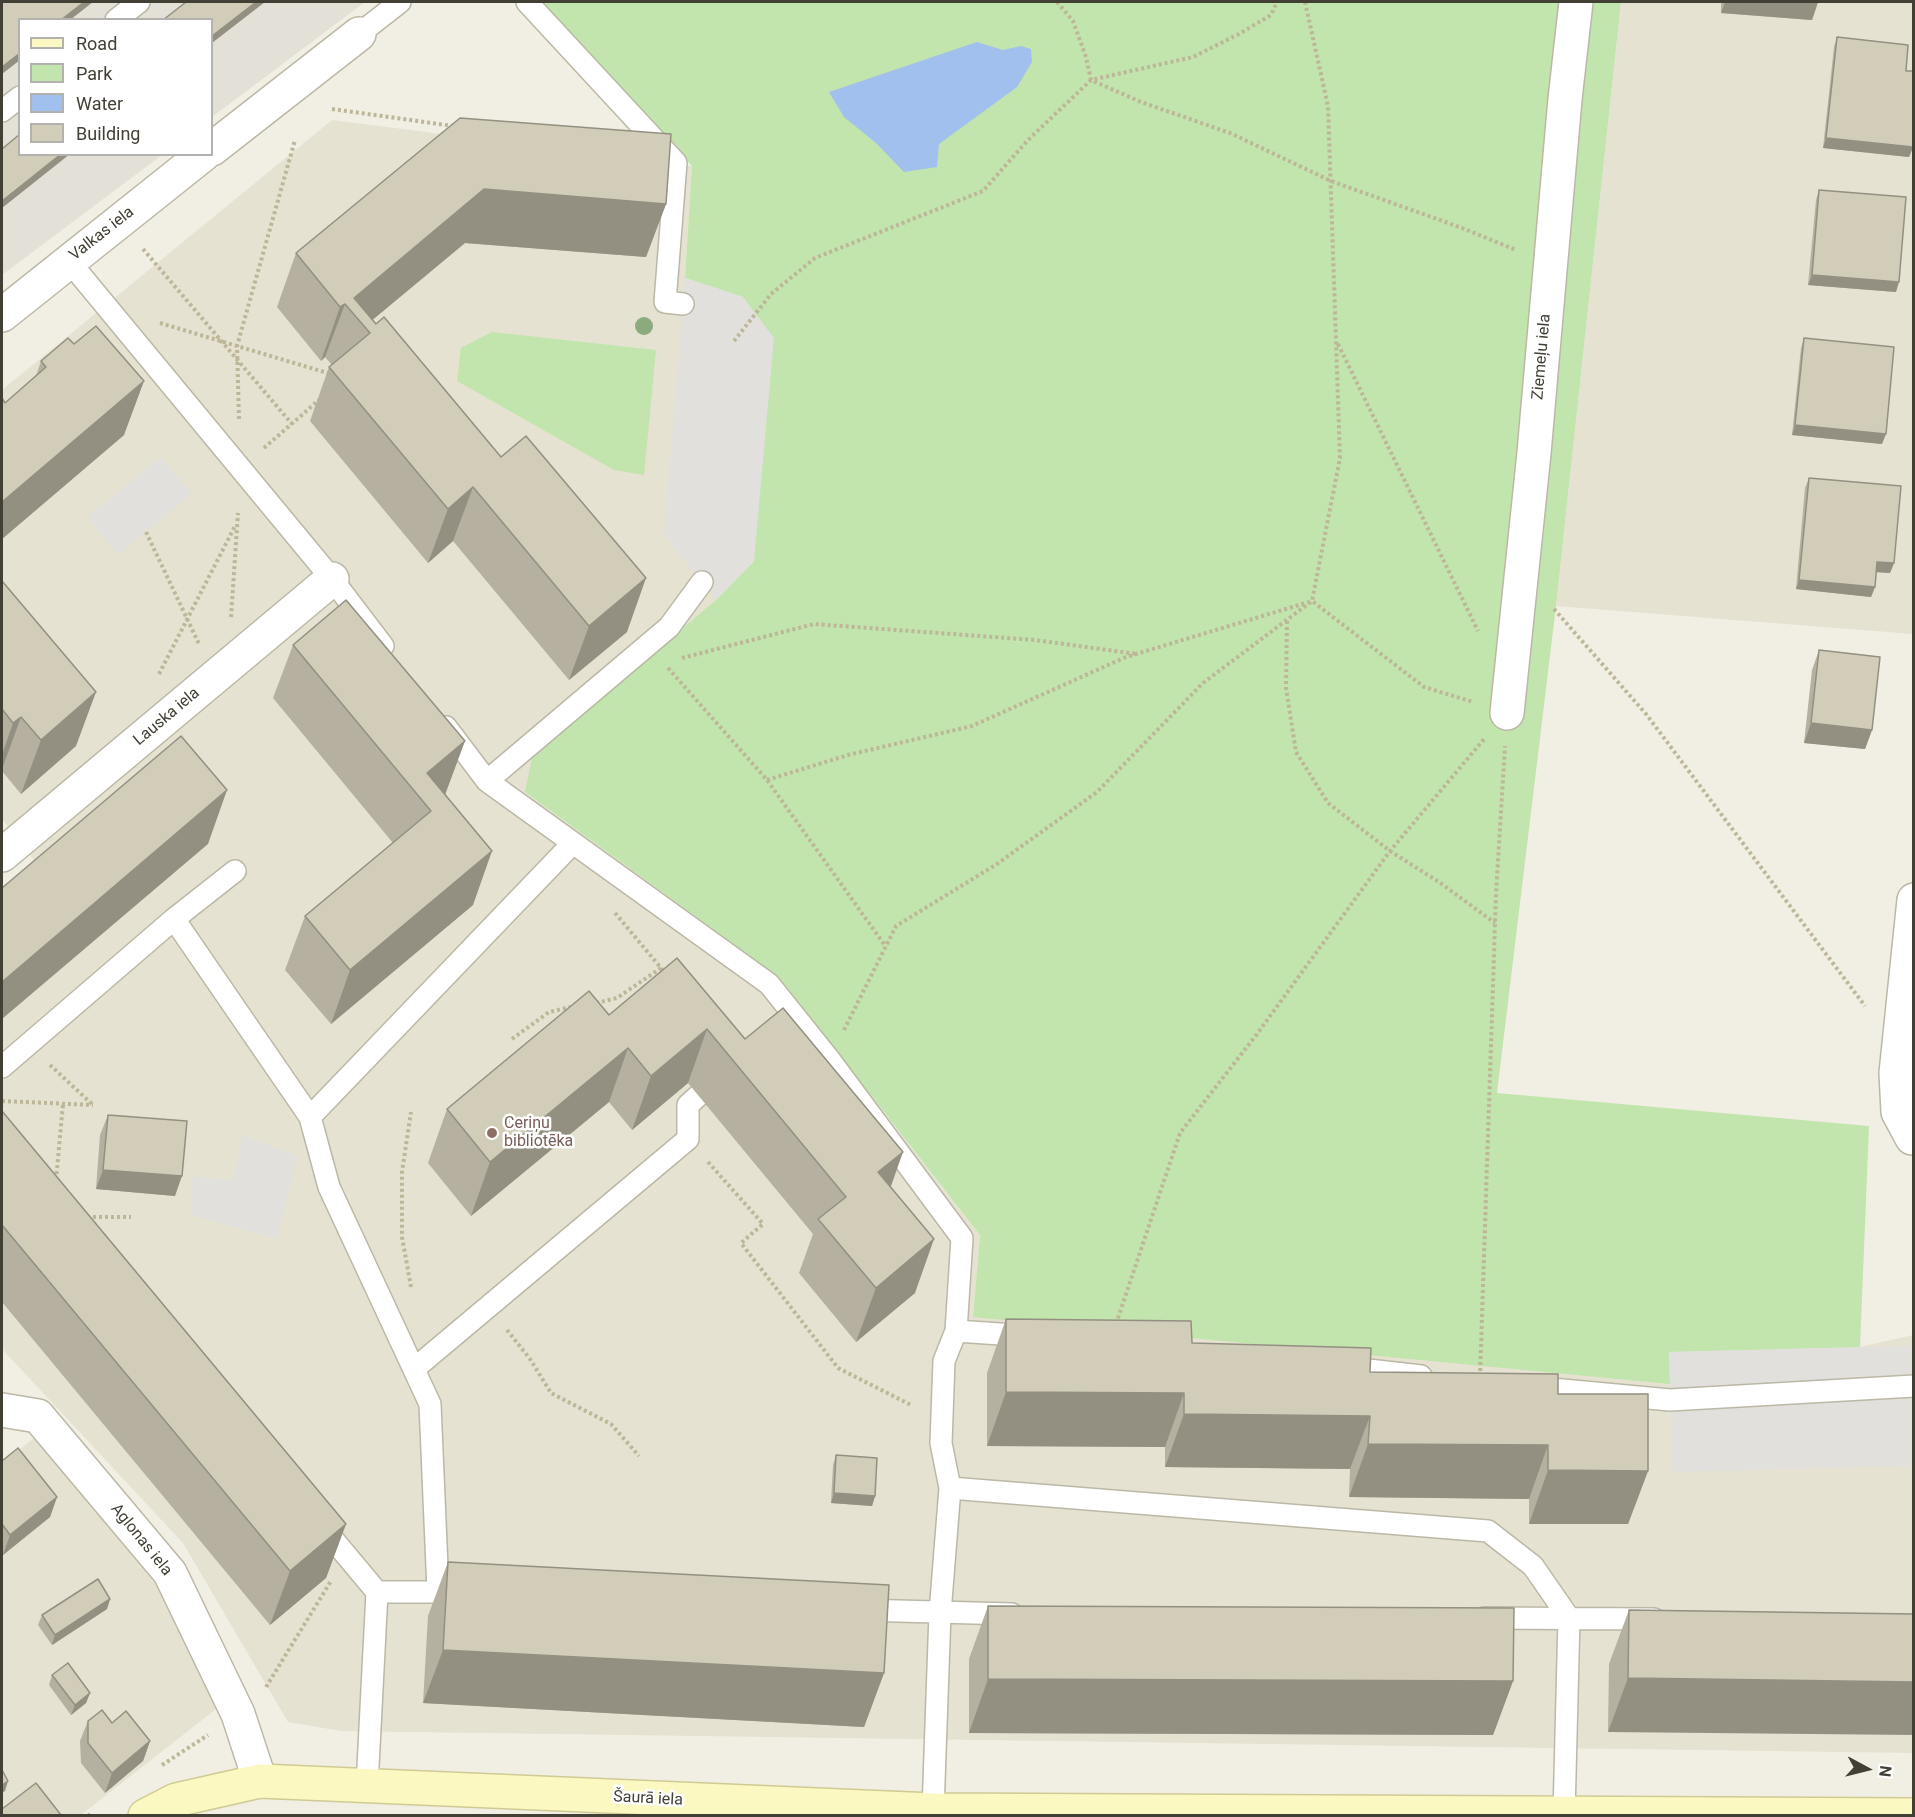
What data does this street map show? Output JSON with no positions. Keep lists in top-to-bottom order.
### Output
{
  "streets": {
    "street": [
      "Valkas iela",
      "Ziemeļu iela",
      "Lauska iela",
      "Aglonas iela",
      "Šaurā iela"
    ]
  },
  "crossings": [
    ["Aglonas iela", "Šaurā iela"]
  ],
  "places": ["Ceriņu bibliotēka"],
  "legend": [
    "Road",
    "Park",
    "Water",
    "Building"
  ],
  "north": "right"
}
